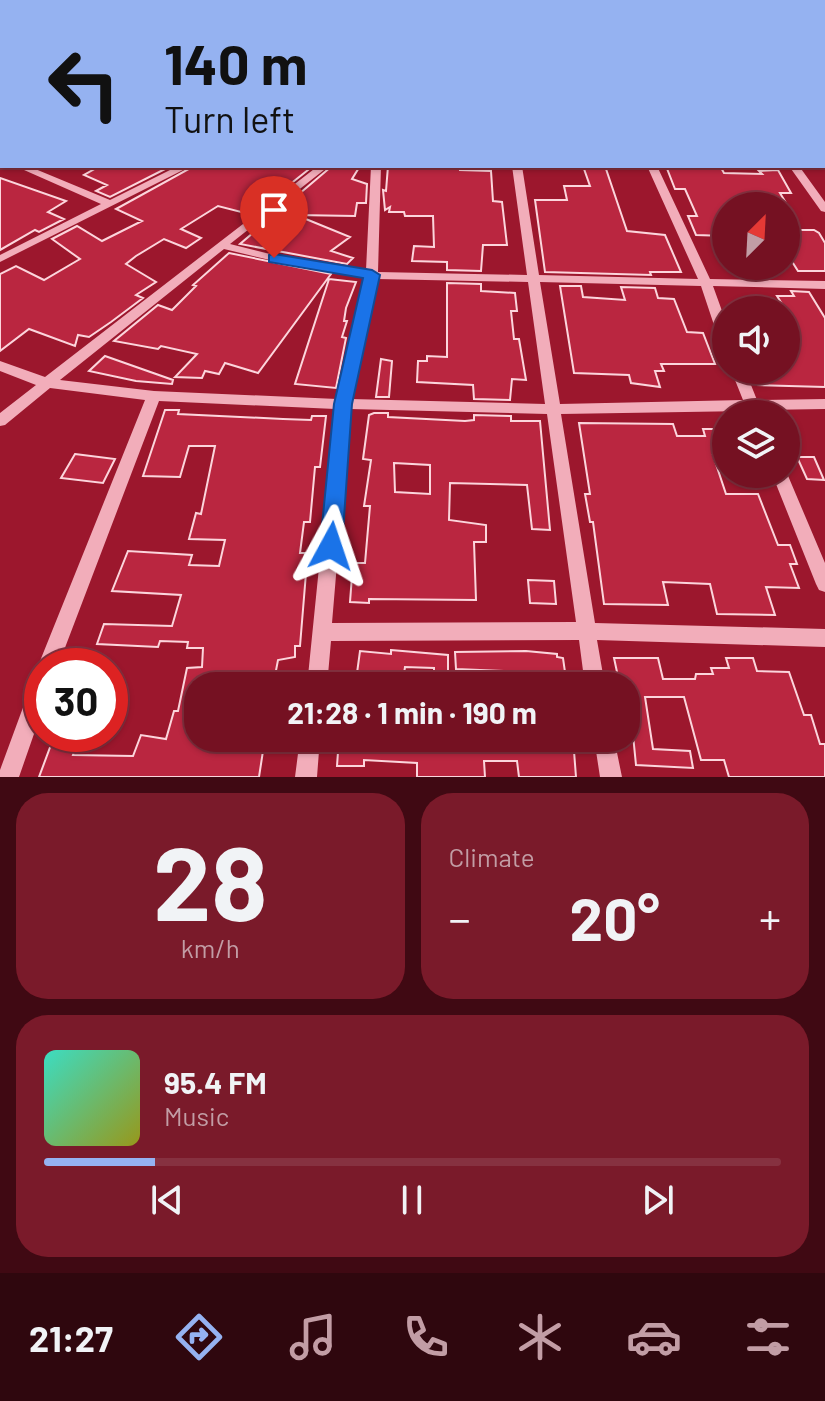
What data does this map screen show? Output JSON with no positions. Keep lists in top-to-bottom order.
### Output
{
  "north": "top right",
  "page": {
    "turn": ["140 m", "Turn left"],
    "limit": "30",
    "trip": "21:28 · 1 min · 190 m",
    "tile": [
      ["28", "km/h"],
      "Climate"
    ],
    "heat": ["−", "20°", "+"],
    "song": ["95.4 FM", "Music"],
    "tabs": "21:27"
  }
}
